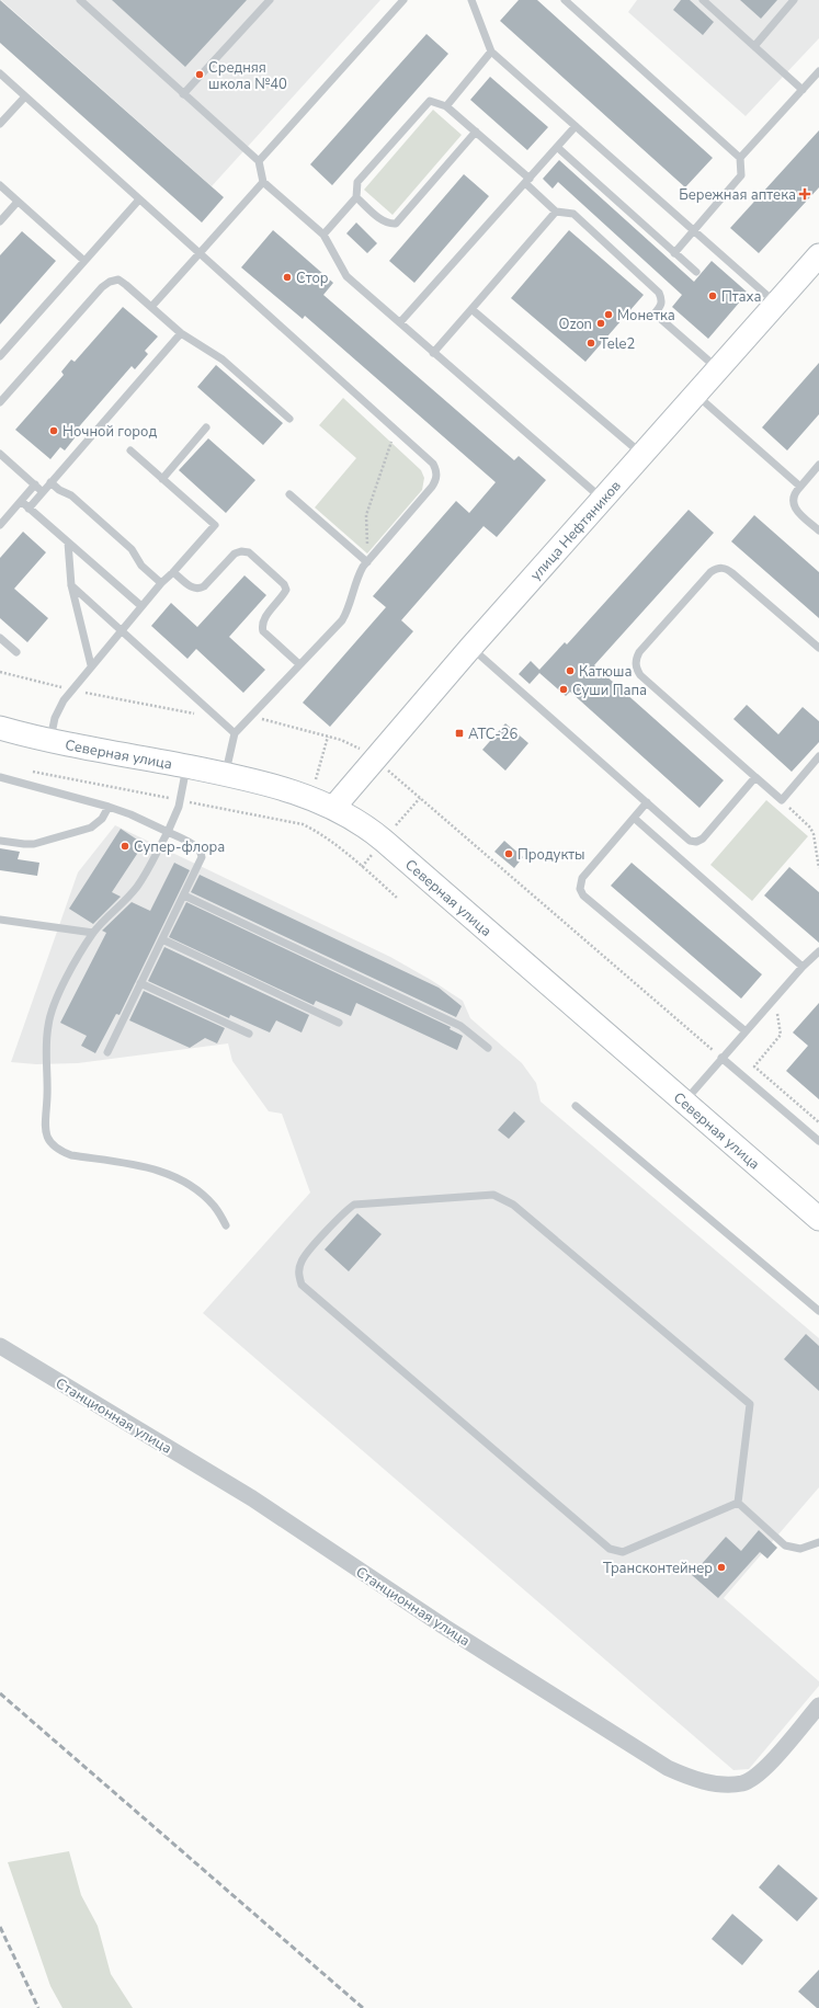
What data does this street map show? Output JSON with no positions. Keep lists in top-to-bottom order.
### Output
{
  "streets": {
    "main road": ["улица Нефтяников", "Северная улица"],
    "street": ["Станционная улица"]
  },
  "crossings": [
    ["улица Нефтяников", "Северная улица"]
  ],
  "places": {
    "other": [
      "Средняя школа №40",
      "Стор",
      "Птаха",
      "Монетка",
      "Ozon",
      "Tele2",
      "Ночной город",
      "Катюша",
      "Суши Папа",
      "Супер-флора",
      "Продукты",
      "Трансконтейнер"
    ],
    "health": ["Бережная аптека"],
    "transit": ["АТС-26"]
  }
}
